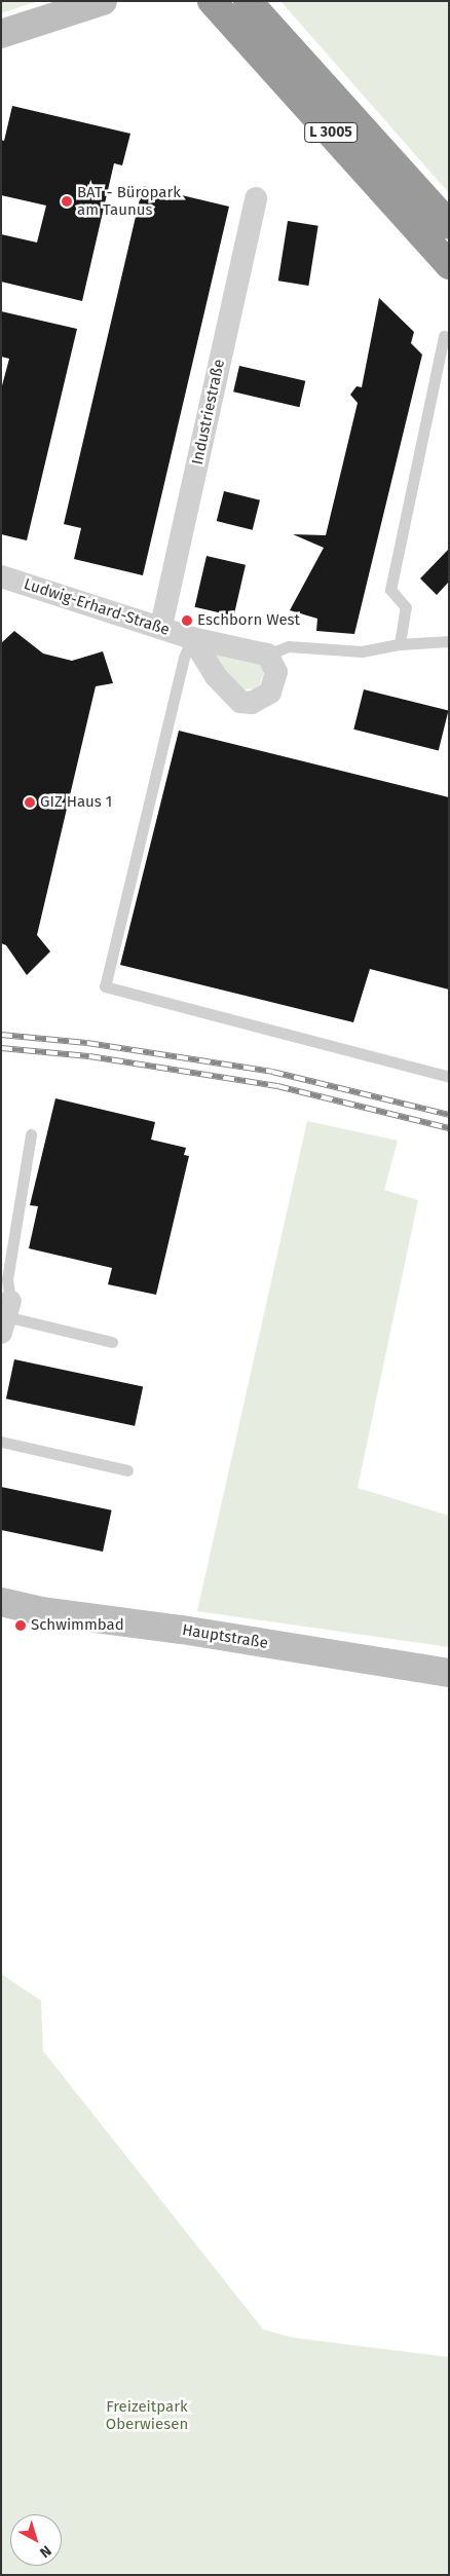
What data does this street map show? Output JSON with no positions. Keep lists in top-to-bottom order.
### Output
{
  "streets": {
    "highway": ["L 3005"],
    "street": ["Industriestraße", "Ludwig-Erhard-Straße", "Hauptstraße"]
  },
  "crossings": [
    ["Industriestraße", "Ludwig-Erhard-Straße"]
  ],
  "parks": ["Freizeitpark Oberwiesen"],
  "places": [
    "BAT - Büropark am Taunus",
    "Eschborn West",
    "GIZ Haus 1",
    "Schwimmbad"
  ],
  "north": "bottom right"
}
